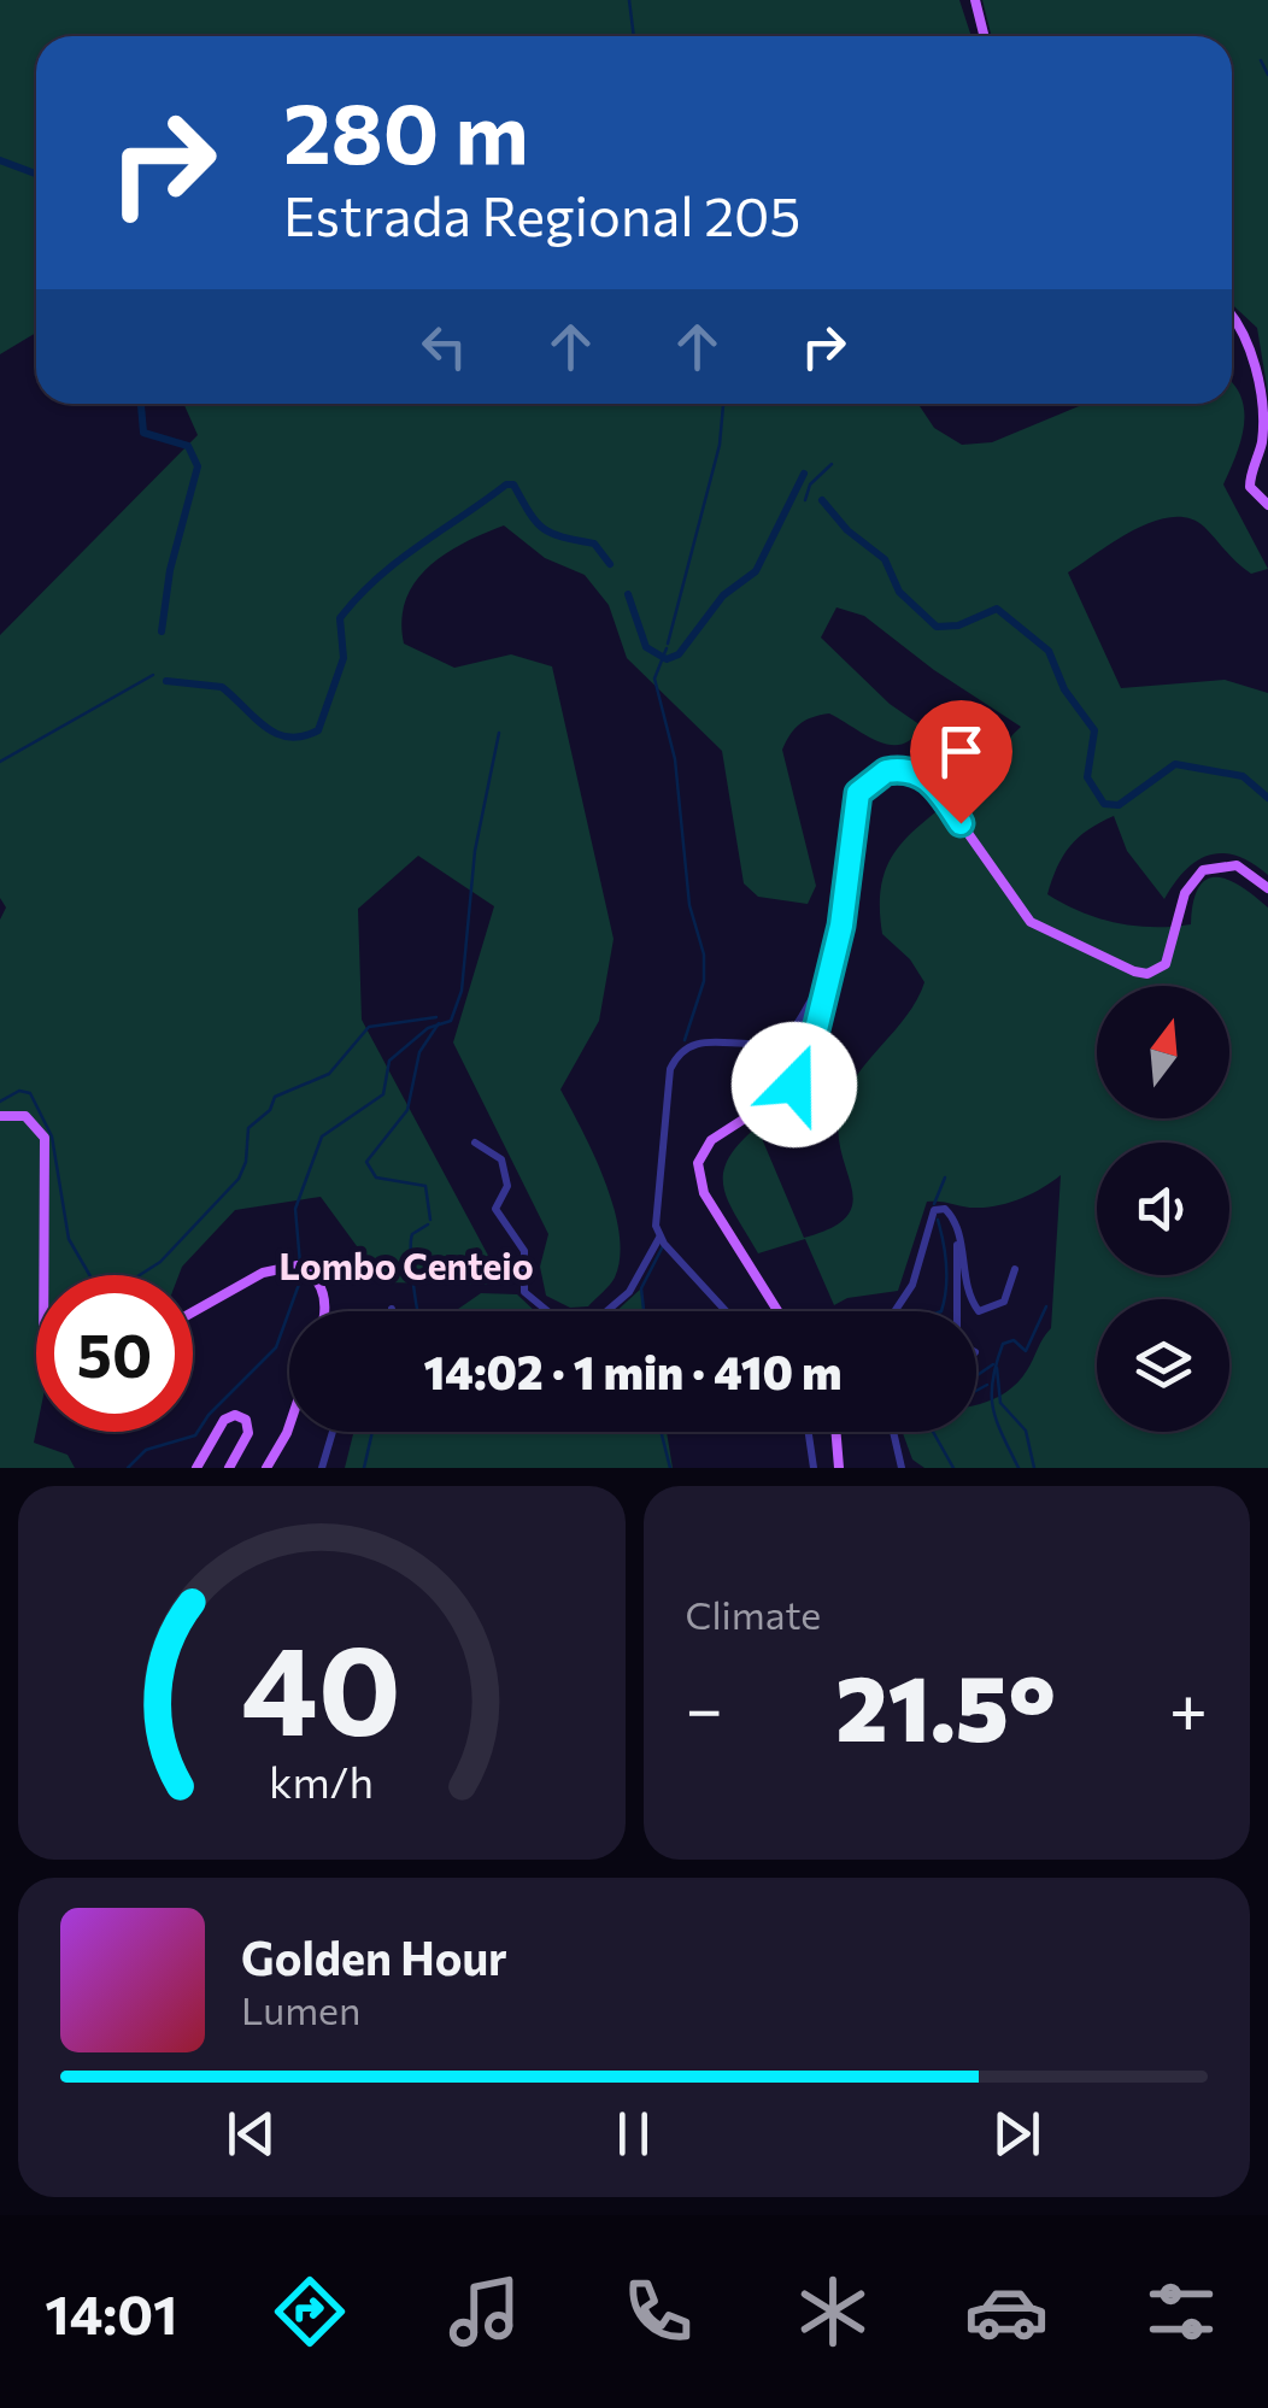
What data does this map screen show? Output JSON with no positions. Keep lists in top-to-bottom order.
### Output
{
  "districts": ["Lombo Centeio"],
  "north": "top",
  "page": {
    "turn": ["280 m", "Estrada Regional 205"],
    "limit": "50",
    "trip": "14:02 · 1 min · 410 m",
    "tile": "Climate",
    "heat": ["−", "21.5°", "+"],
    "song": ["Golden Hour", "Lumen"],
    "tabs": "14:01",
    "gauge": ["40", "km/h"]
  }
}
